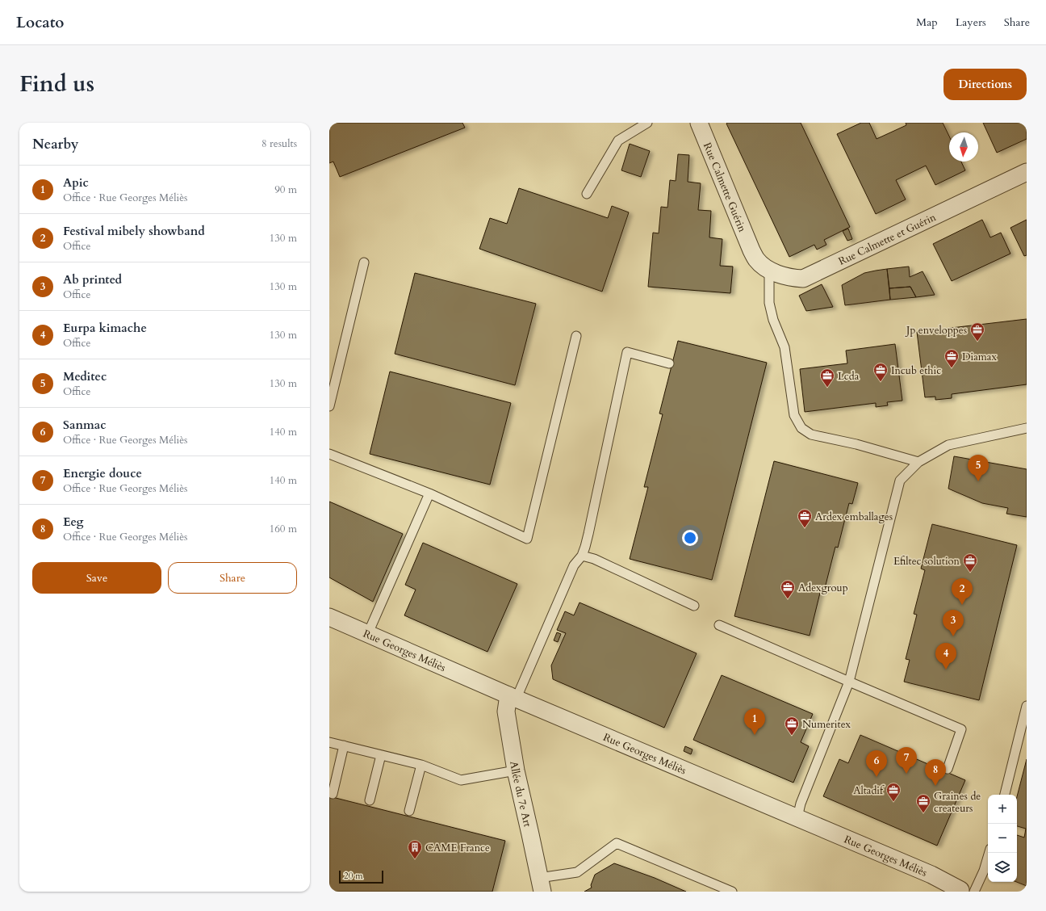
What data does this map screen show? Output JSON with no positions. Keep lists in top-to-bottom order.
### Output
{
  "streets": {
    "street": [
      "Rue Calmette Guérin",
      "Rue Calmette et Guérin",
      "Rue Georges Méliès",
      "Allée du 7e Art"
    ]
  },
  "crossings": [
    ["Rue Calmette Guérin", "Rue Calmette et Guérin"],
    ["Rue Georges Méliès", "Allée du 7e Art"]
  ],
  "places": {
    "office": [
      "Jp enveloppes",
      "Diamax",
      "Incub ethic",
      "Lcda",
      "Ardex emballages",
      "Efiltec solution",
      "Adexgroup",
      "Numeritex",
      "Altadif",
      "Graines de createurs"
    ],
    "building": ["CAME France"]
  },
  "scale_bar": "20 m",
  "north": "bottom",
  "page": {
    "header": "Locato",
    "nav": ["Map", "Layers", "Share"],
    "title": "Find us",
    "buttons": [
      "Directions",
      ["Save", "Share"]
    ],
    "heading": ["Nearby", "8 results"],
    "list": [
      {
        "mark": "1",
        "name": "Apic",
        "note": "Office · Rue Georges Méliès",
        "value": "90 m"
      },
      {
        "mark": "2",
        "name": "Festival mibely showband",
        "note": "Office",
        "value": "130 m"
      },
      {
        "mark": "3",
        "name": "Ab printed",
        "note": "Office",
        "value": "130 m"
      },
      {
        "mark": "4",
        "name": "Eurpa kimache",
        "note": "Office",
        "value": "130 m"
      },
      {
        "mark": "5",
        "name": "Meditec",
        "note": "Office",
        "value": "130 m"
      },
      {
        "mark": "6",
        "name": "Sanmac",
        "note": "Office · Rue Georges Méliès",
        "value": "140 m"
      },
      {
        "mark": "7",
        "name": "Energie douce",
        "note": "Office · Rue Georges Méliès",
        "value": "140 m"
      },
      {
        "mark": "8",
        "name": "Eeg",
        "note": "Office · Rue Georges Méliès",
        "value": "160 m"
      }
    ],
    "pins": [
      "5",
      "2",
      "3",
      "4",
      "1",
      "7",
      "6",
      "8"
    ],
    "map_buttons": ["+", "−"],
    "scale": "20 m"
  }
}
